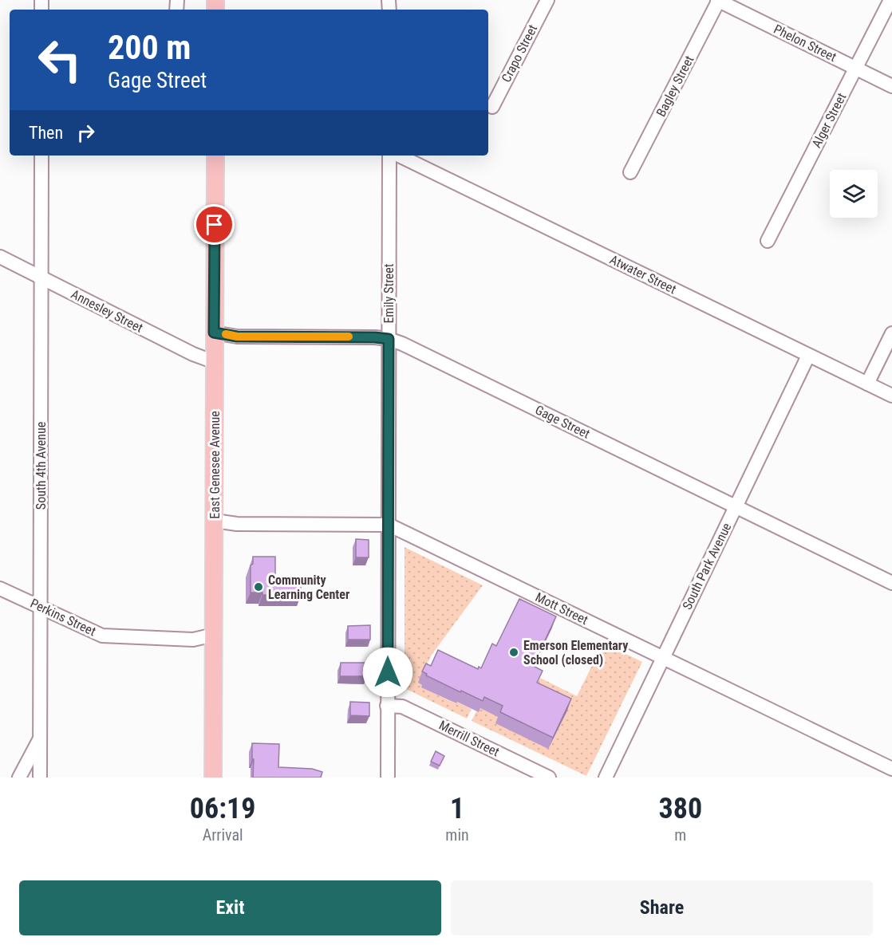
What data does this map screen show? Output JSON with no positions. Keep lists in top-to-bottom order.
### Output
{
  "streets": {
    "main road": ["East Genesee Avenue"],
    "street": [
      "Phelon Street",
      "Crapo Street",
      "Bagley Street",
      "Alger Street",
      "Atwater Street",
      "Emily Street",
      "Annesley Street",
      "Gage Street",
      "South 4th Avenue",
      "South Park Avenue",
      "Mott Street",
      "Perkins Street",
      "Merrill Street"
    ]
  },
  "crossings": [
    ["Phelon Street", "Bagley Street"],
    ["Phelon Street", "Alger Street"],
    ["Atwater Street", "South Park Avenue"],
    ["Emily Street", "Gage Street"],
    ["Emily Street", "Mott Street"],
    ["Emily Street", "Merrill Street"],
    ["Annesley Street", "East Genesee Avenue"],
    ["Annesley Street", "South 4th Avenue"],
    ["Gage Street", "East Genesee Avenue"],
    ["Gage Street", "South Park Avenue"],
    ["East Genesee Avenue", "Mott Street"],
    ["East Genesee Avenue", "Perkins Street"],
    ["South 4th Avenue", "Perkins Street"],
    ["South Park Avenue", "Mott Street"]
  ],
  "places": ["Community Learning Center", "Emerson Elementary School (closed)"],
  "page": {
    "turn": ["200 m", "Gage Street"],
    "then": "Then",
    "eta": [
      "06:19",
      "Arrival",
      "1",
      "min",
      "380",
      "m"
    ],
    "buttons": ["Exit", "Share"]
  }
}
